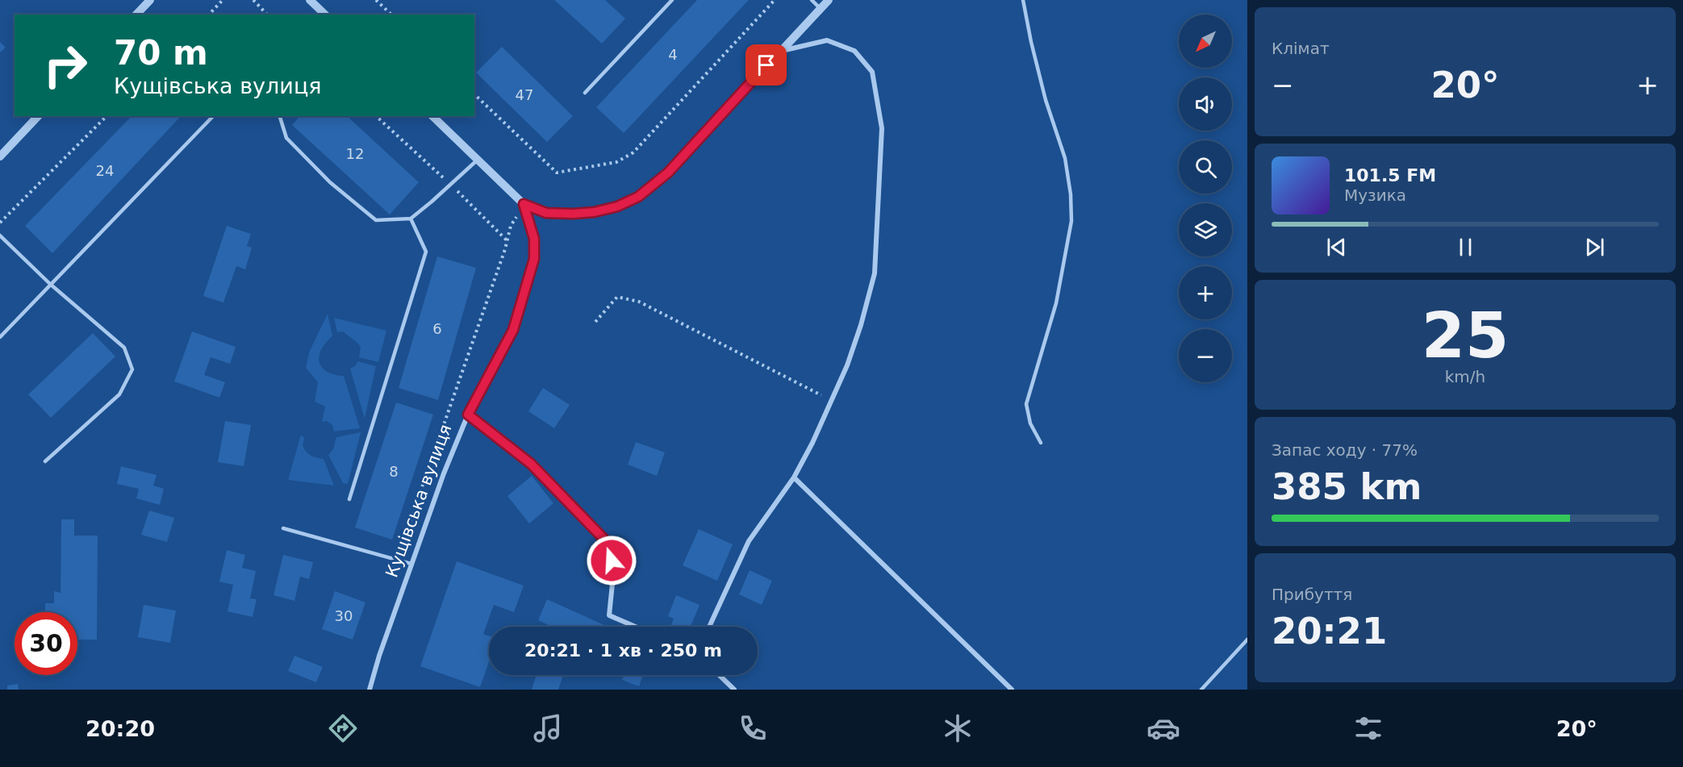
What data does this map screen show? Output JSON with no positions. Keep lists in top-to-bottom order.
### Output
{
  "streets": {
    "street": ["Кущівська вулиця"]
  },
  "house_numbers": [
    "4",
    "47",
    "12",
    "24",
    "6",
    "8",
    "30"
  ],
  "north": "bottom left",
  "page": {
    "tile": [
      "Клімат",
      ["25", "km/h"],
      ["Запас ходу · 77%", "385 km"],
      ["Прибуття", "20:21"]
    ],
    "map_buttons": ["+", "−"],
    "turn": ["70 m", "Кущівська вулиця"],
    "heat": ["−", "20°", "+"],
    "song": ["101.5 FM", "Музика"],
    "limit": "30",
    "trip": "20:21 · 1 хв · 250 m",
    "tabs": ["20:20", "20°"]
  }
}
